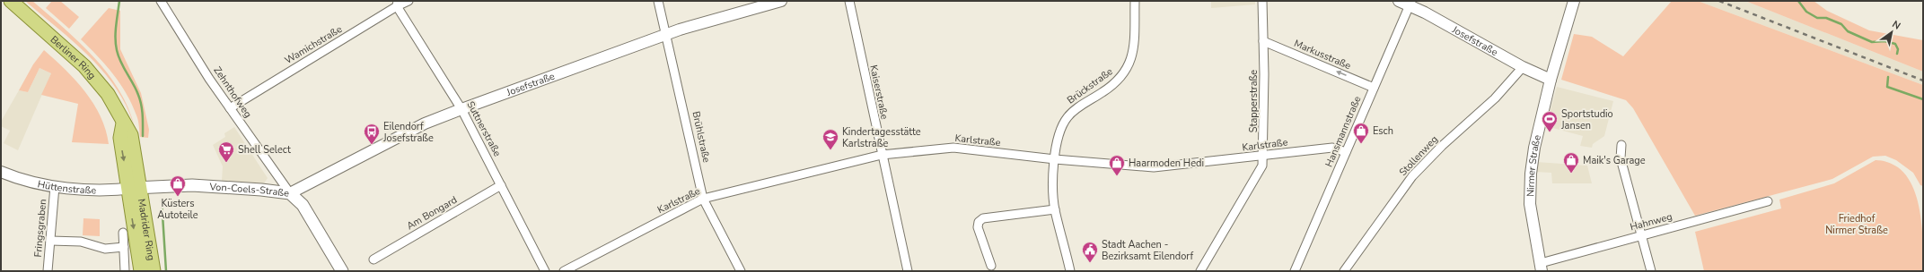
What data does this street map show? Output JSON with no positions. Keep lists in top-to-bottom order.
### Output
{
  "streets": {
    "main road": ["Berliner Ring", "Von-Coels-Straße", "Madrider Ring"],
    "street": [
      "Josefstraße",
      "Wamichstraße",
      "Markusstraße",
      "Brückstraße",
      "Zehnthofweg",
      "Kaiserstraße",
      "Stapperstraße",
      "Suttnerstraße",
      "Hansmannstraße",
      "Brühlstraße",
      "Karlstraße",
      "Stollenweg",
      "Nirmer Straße",
      "Hüttenstraße",
      "Am Bongard",
      "Hahnweg",
      "Fringsgraben"
    ]
  },
  "crossings": [
    ["Josefstraße", "Zehnthofweg"],
    ["Josefstraße", "Suttnerstraße"],
    ["Josefstraße", "Hansmannstraße"],
    ["Josefstraße", "Brühlstraße"],
    ["Josefstraße", "Stollenweg"],
    ["Josefstraße", "Nirmer Straße"],
    ["Josefstraße", "Von-Coels-Straße"],
    ["Wamichstraße", "Zehnthofweg"],
    ["Wamichstraße", "Suttnerstraße"],
    ["Markusstraße", "Stapperstraße"],
    ["Markusstraße", "Hansmannstraße"],
    ["Berliner Ring", "Hüttenstraße"],
    ["Berliner Ring", "Von-Coels-Straße"],
    ["Berliner Ring", "Madrider Ring"],
    ["Brückstraße", "Karlstraße"],
    ["Zehnthofweg", "Von-Coels-Straße"],
    ["Kaiserstraße", "Karlstraße"],
    ["Stapperstraße", "Karlstraße"],
    ["Suttnerstraße", "Am Bongard"],
    ["Hansmannstraße", "Karlstraße"],
    ["Brühlstraße", "Karlstraße"],
    ["Nirmer Straße", "Hahnweg"],
    ["Hüttenstraße", "Von-Coels-Straße"],
    ["Hüttenstraße", "Fringsgraben"],
    ["Hüttenstraße", "Madrider Ring"],
    ["Von-Coels-Straße", "Madrider Ring"]
  ],
  "one_way": ["Markusstraße"],
  "parks": ["Friedhof Nirmer Straße"],
  "places": {
    "sports": ["Sportstudio Jansen"],
    "shop": [
      "Esch",
      "Maik's Garage",
      "Haarmoden Hedi",
      "Küsters Autoteile"
    ],
    "bus stop": ["Eilendorf Josefstraße"],
    "school or university": ["Kindertagesstätte Karlstraße"],
    "supermarket": ["Shell Select"],
    "public building": ["Stadt Aachen - Bezirksamt Eilendorf"]
  },
  "north": "top right"
}
